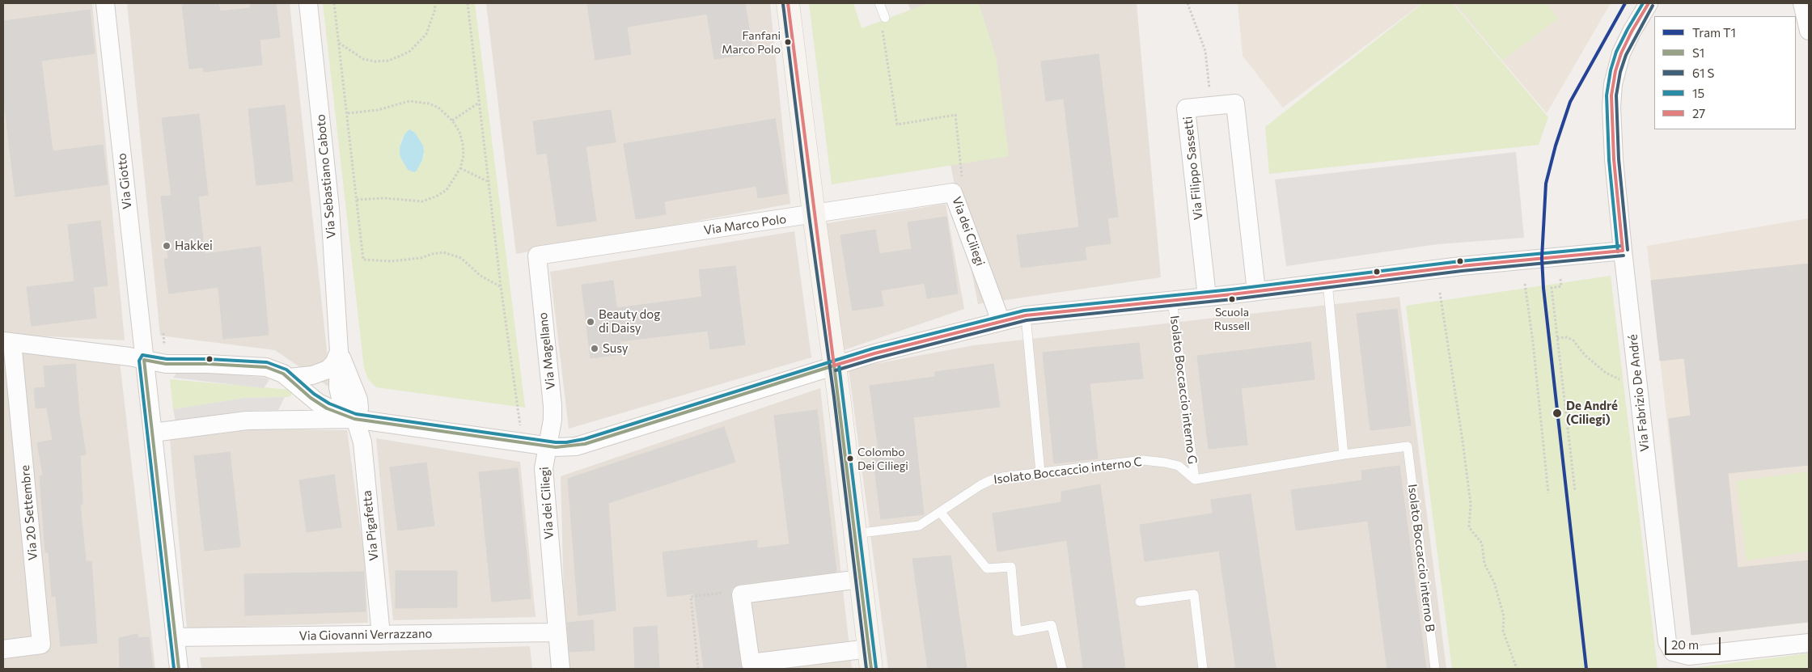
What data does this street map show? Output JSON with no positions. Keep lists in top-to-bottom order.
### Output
{
  "streets": {
    "street": [
      "Via Filippo Sassetti",
      "Via Sebastiano Caboto",
      "Via Giotto",
      "Via Marco Polo",
      "Via dei Ciliegi",
      "Via Magellano",
      "Via Fabrizio De André",
      "Via 20 Settembre",
      "Via Pigafetta",
      "Via Giovanni Verrazzano"
    ],
    "lane": ["Isolato Boccaccio interno G", "Isolato Boccaccio interno C", "Isolato Boccaccio interno B"]
  },
  "crossings": [
    ["Via Sebastiano Caboto", "Via Pigafetta"],
    ["Via Giotto", "Via Giovanni Verrazzano"],
    ["Via Marco Polo", "Via dei Ciliegi"],
    ["Via Marco Polo", "Via Magellano"],
    ["Via dei Ciliegi", "Via Magellano"],
    ["Via dei Ciliegi", "Via Giovanni Verrazzano"],
    ["Isolato Boccaccio interno G", "Isolato Boccaccio interno C"],
    ["Via Pigafetta", "Via Giovanni Verrazzano"]
  ],
  "places": [
    "Fanfani Marco Polo",
    "Hakkei",
    "Scuola Russell",
    "Beauty dog di Daisy",
    "Susy",
    "De André (Ciliegi)",
    "Colombo Dei Ciliegi"
  ],
  "lines": [
    "tram line T1",
    "transit line 15",
    "transit line 27",
    "transit line S1"
  ],
  "legend": [
    "Tram T1",
    "S1",
    "61 S",
    "15",
    "27"
  ],
  "scale_bar": "20 m"
}
